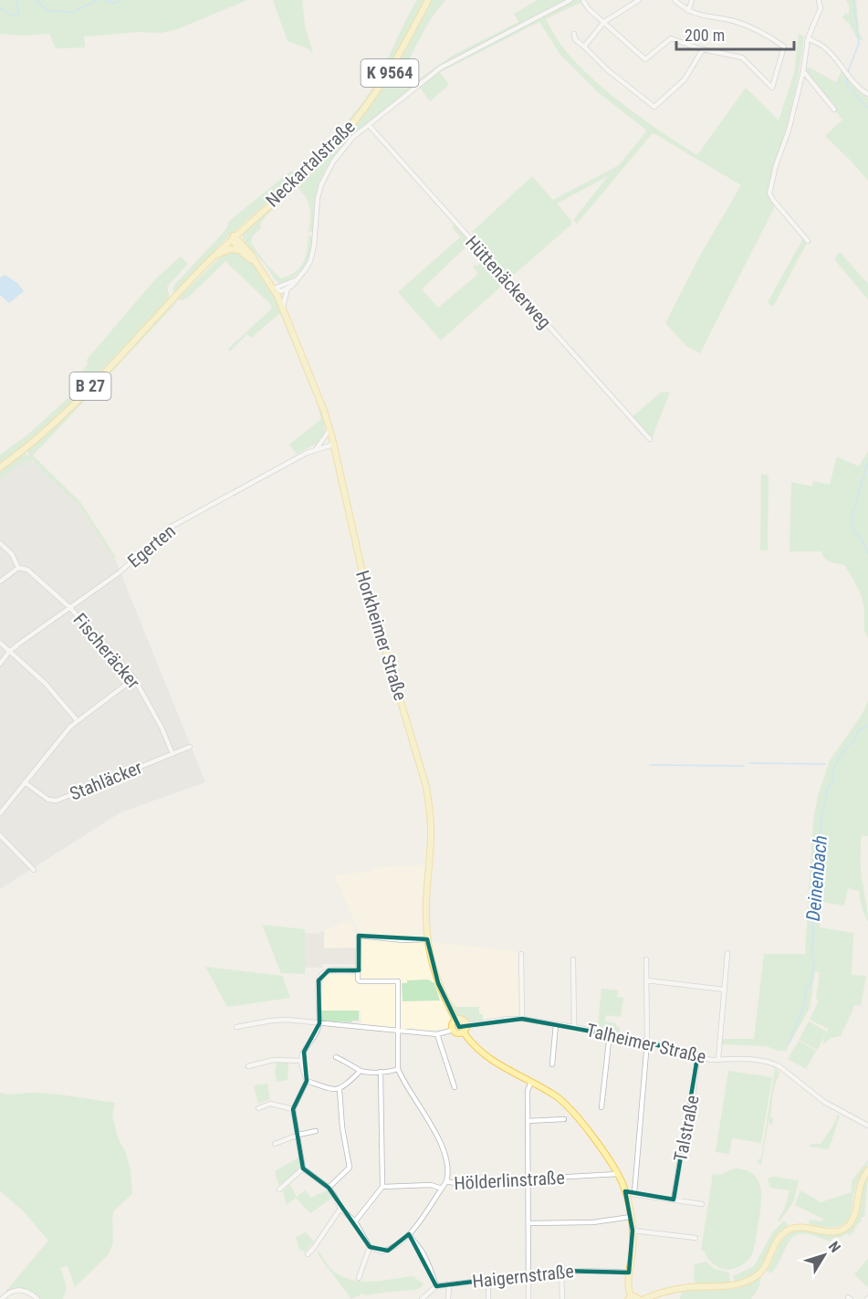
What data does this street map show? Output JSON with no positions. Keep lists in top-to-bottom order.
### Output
{
  "streets": {
    "main road": [
      "K 9564",
      "Neckartalstraße",
      "B 27",
      "Horkheimer Straße"
    ],
    "street": [
      "Hüttenäckerweg",
      "Egerten",
      "Fischeräcker",
      "Stahläcker",
      "Talheimer Straße",
      "Talstraße",
      "Hölderlinstraße",
      "Haigernstraße"
    ]
  },
  "crossings": [
    ["Neckartalstraße", "B 27"],
    ["Neckartalstraße", "Horkheimer Straße"],
    ["B 27", "Horkheimer Straße"],
    ["Egerten", "Horkheimer Straße"],
    ["Egerten", "Fischeräcker"],
    ["Horkheimer Straße", "Talheimer Straße"],
    ["Fischeräcker", "Stahläcker"],
    ["Talheimer Straße", "Talstraße"]
  ],
  "water": ["Deinenbach"],
  "scale_bar": "200 m",
  "north": "top right"
}
